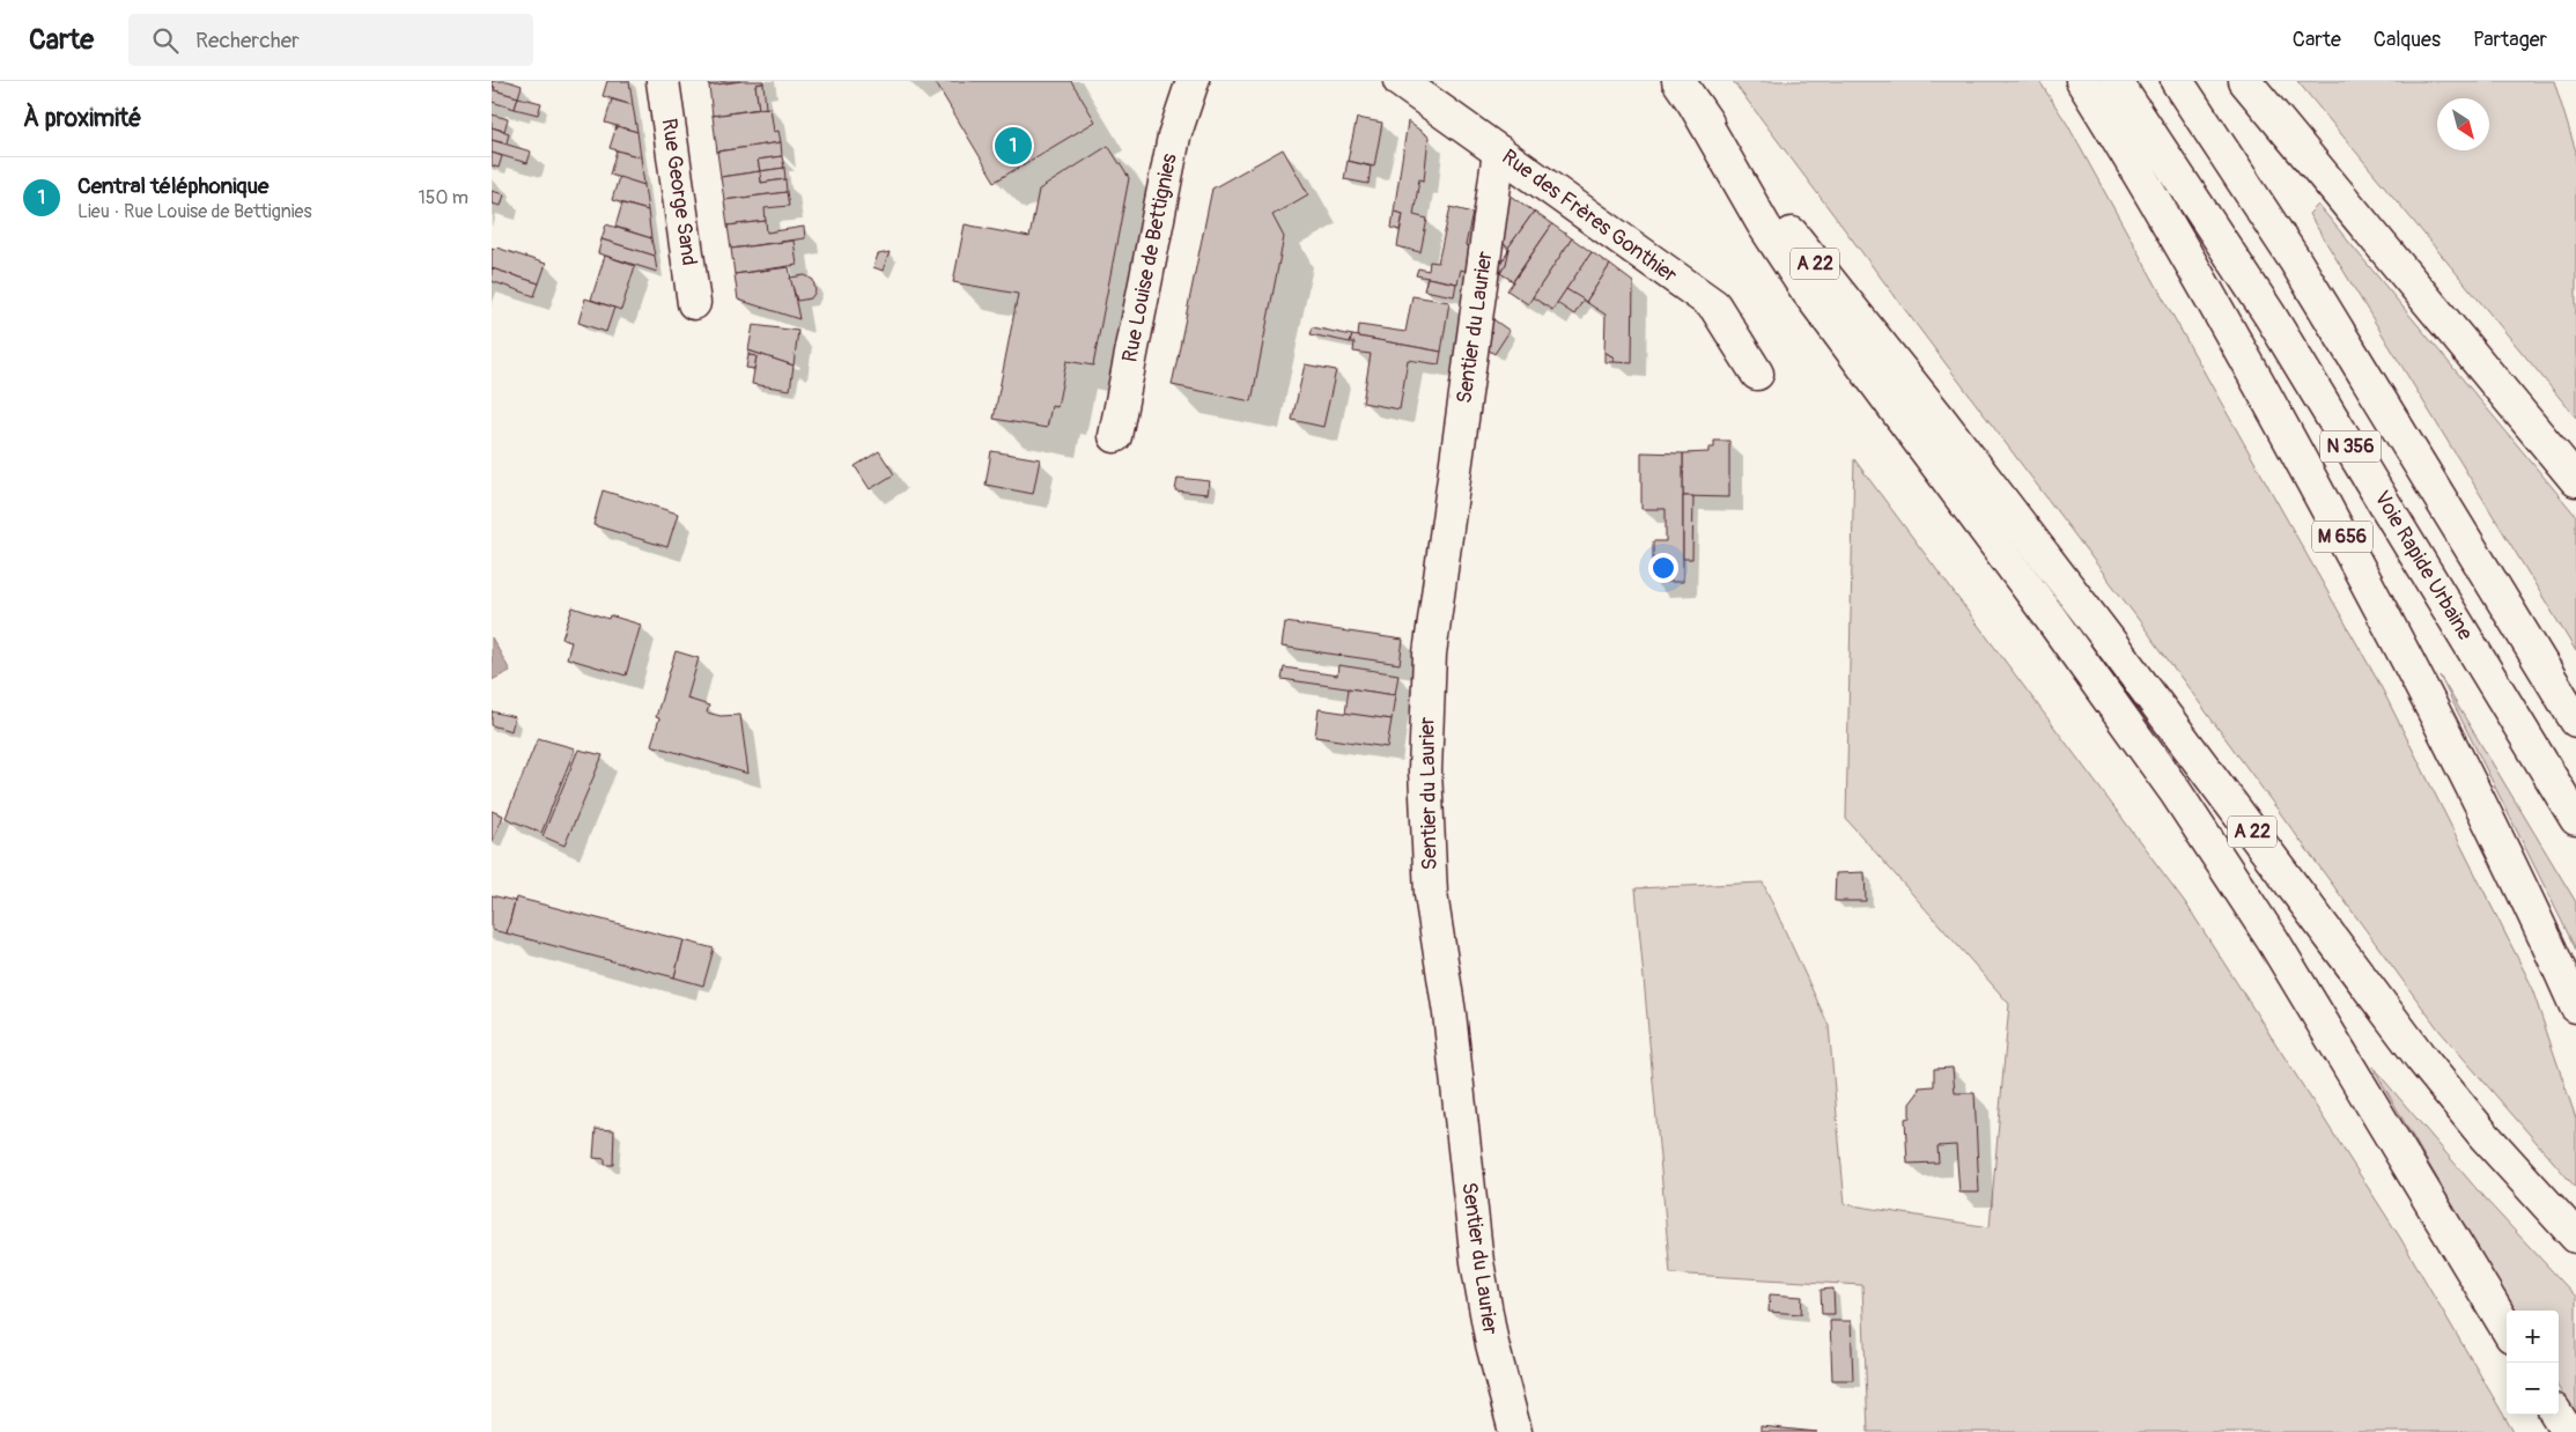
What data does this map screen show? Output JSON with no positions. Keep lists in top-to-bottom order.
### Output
{
  "streets": {
    "main road": [
      "Rue George Sand",
      "Rue des Frères Gonthier",
      "Rue Louise de Bettignies",
      "A 22",
      "Sentier du Laurier",
      "N 356",
      "M 656",
      "Voie Rapide Urbaine"
    ]
  },
  "crossings": [
    ["Rue des Frères Gonthier", "Sentier du Laurier"]
  ],
  "north": "bottom right",
  "page": {
    "header": "Carte",
    "search": "Rechercher",
    "nav": ["Carte", "Calques", "Partager"],
    "heading": "À proximité",
    "pins": "1",
    "list": [
      {
        "mark": "1",
        "name": "Central téléphonique",
        "note": "Lieu · Rue Louise de Bettignies",
        "value": "150 m"
      }
    ],
    "map_buttons": ["+", "−"]
  }
}
